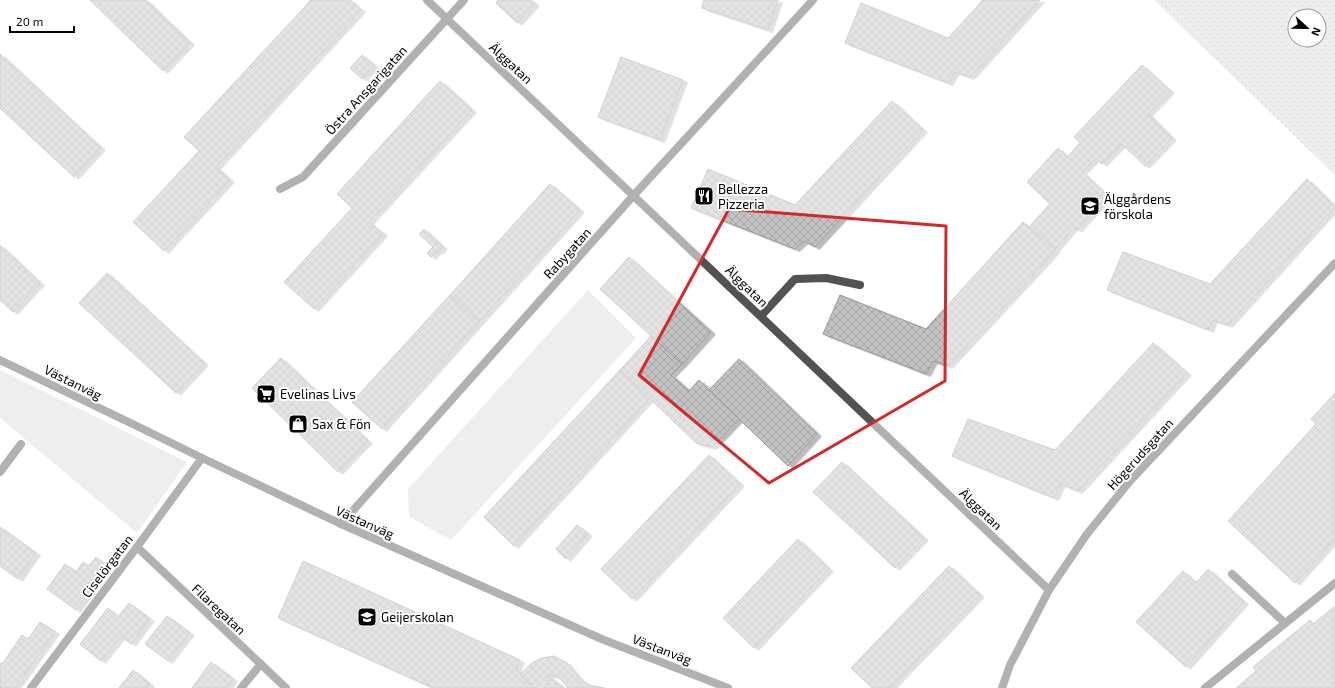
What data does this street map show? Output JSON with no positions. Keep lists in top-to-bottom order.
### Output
{
  "streets": {
    "street": [
      "Älggatan",
      "Östra Ansgarigatan",
      "Rabygatan",
      "Västanväg",
      "Högerudsgatan",
      "Ciselörgatan",
      "Filaregatan"
    ]
  },
  "crossings": [
    ["Älggatan", "Östra Ansgarigatan"],
    ["Älggatan", "Rabygatan"],
    ["Älggatan", "Högerudsgatan"],
    ["Rabygatan", "Västanväg"],
    ["Västanväg", "Ciselörgatan"],
    ["Ciselörgatan", "Filaregatan"]
  ],
  "places": {
    "restaurant": ["Bellezza Pizzeria"],
    "school or university": ["Älggårdens förskola", "Geijerskolan"],
    "supermarket": ["Evelinas Livs"],
    "shop": ["Sax & Fön"]
  },
  "scale_bar": "20 m",
  "north": "right"
}
